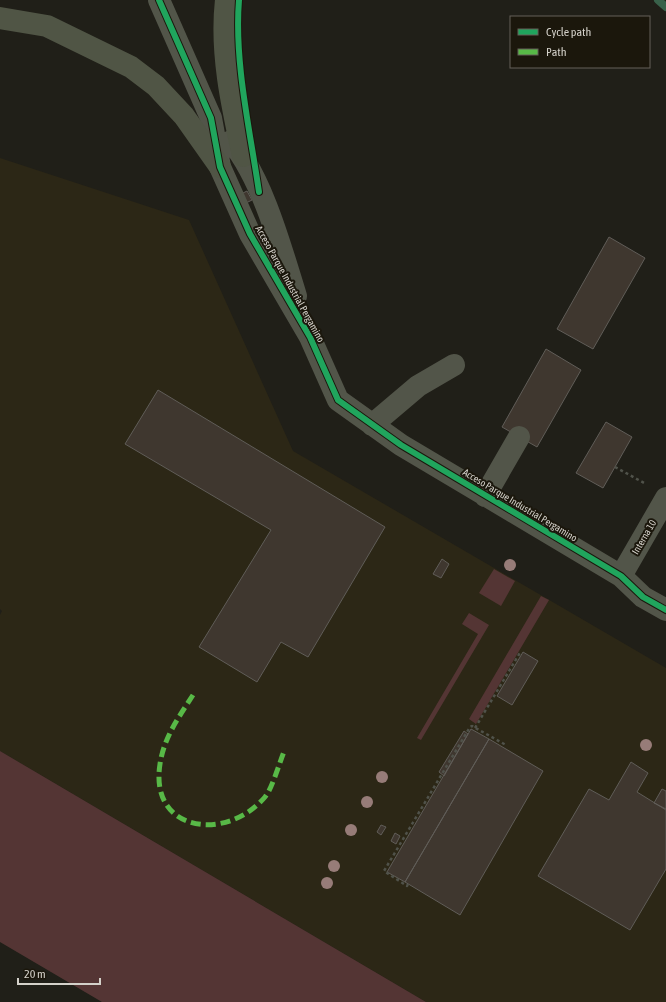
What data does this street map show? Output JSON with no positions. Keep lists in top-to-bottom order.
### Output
{
  "streets": {
    "street": ["Acceso Parque Industrial Pergamino", "Interna 10"]
  },
  "crossings": [
    ["Acceso Parque Industrial Pergamino", "Interna 10"]
  ],
  "legend": ["Cycle path", "Path"],
  "scale_bar": "20 m"
}
